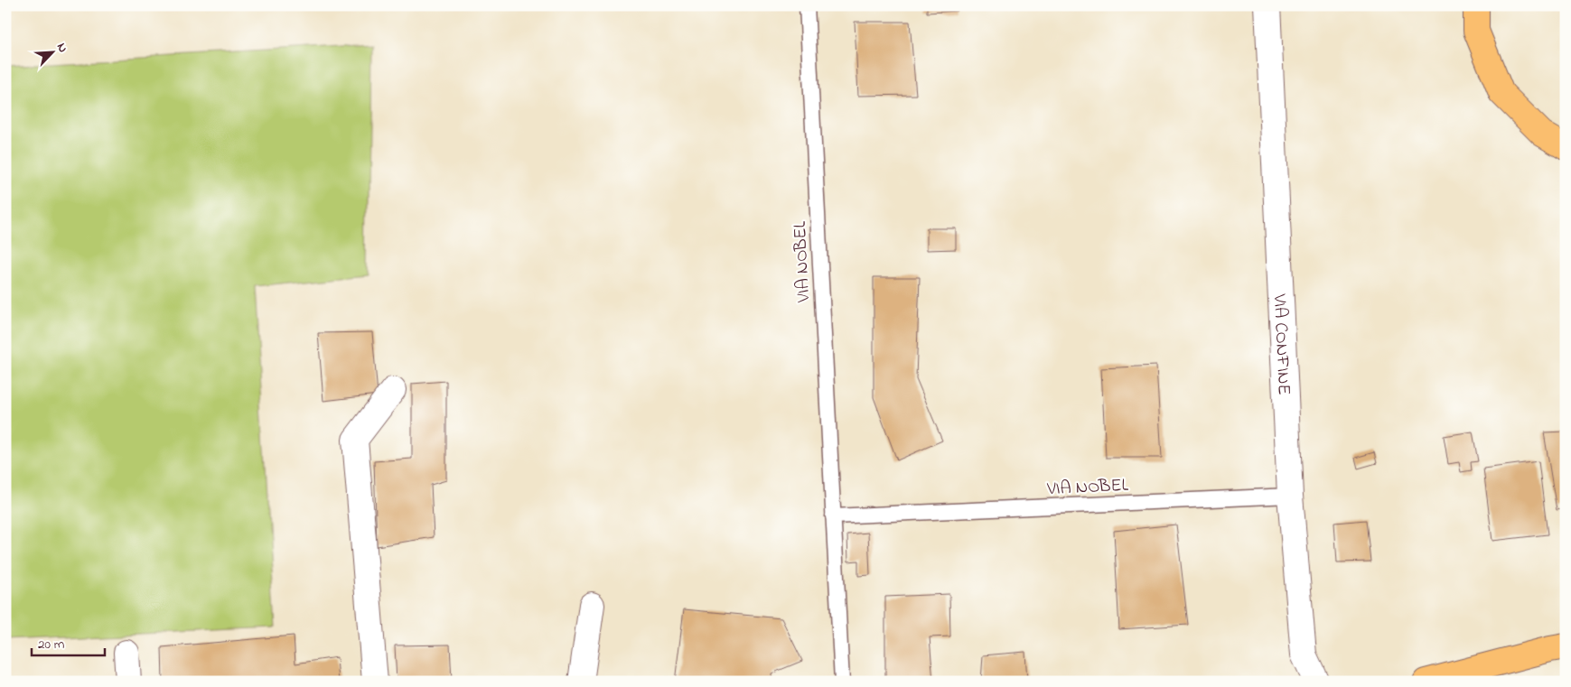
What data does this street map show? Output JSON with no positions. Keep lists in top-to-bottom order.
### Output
{
  "streets": {
    "street": ["VIA CONFINE"],
    "lane": ["VIA NOBEL"]
  },
  "crossings": [
    ["VIA NOBEL", "VIA CONFINE"]
  ],
  "scale_bar": "20 m",
  "north": "top right"
}
